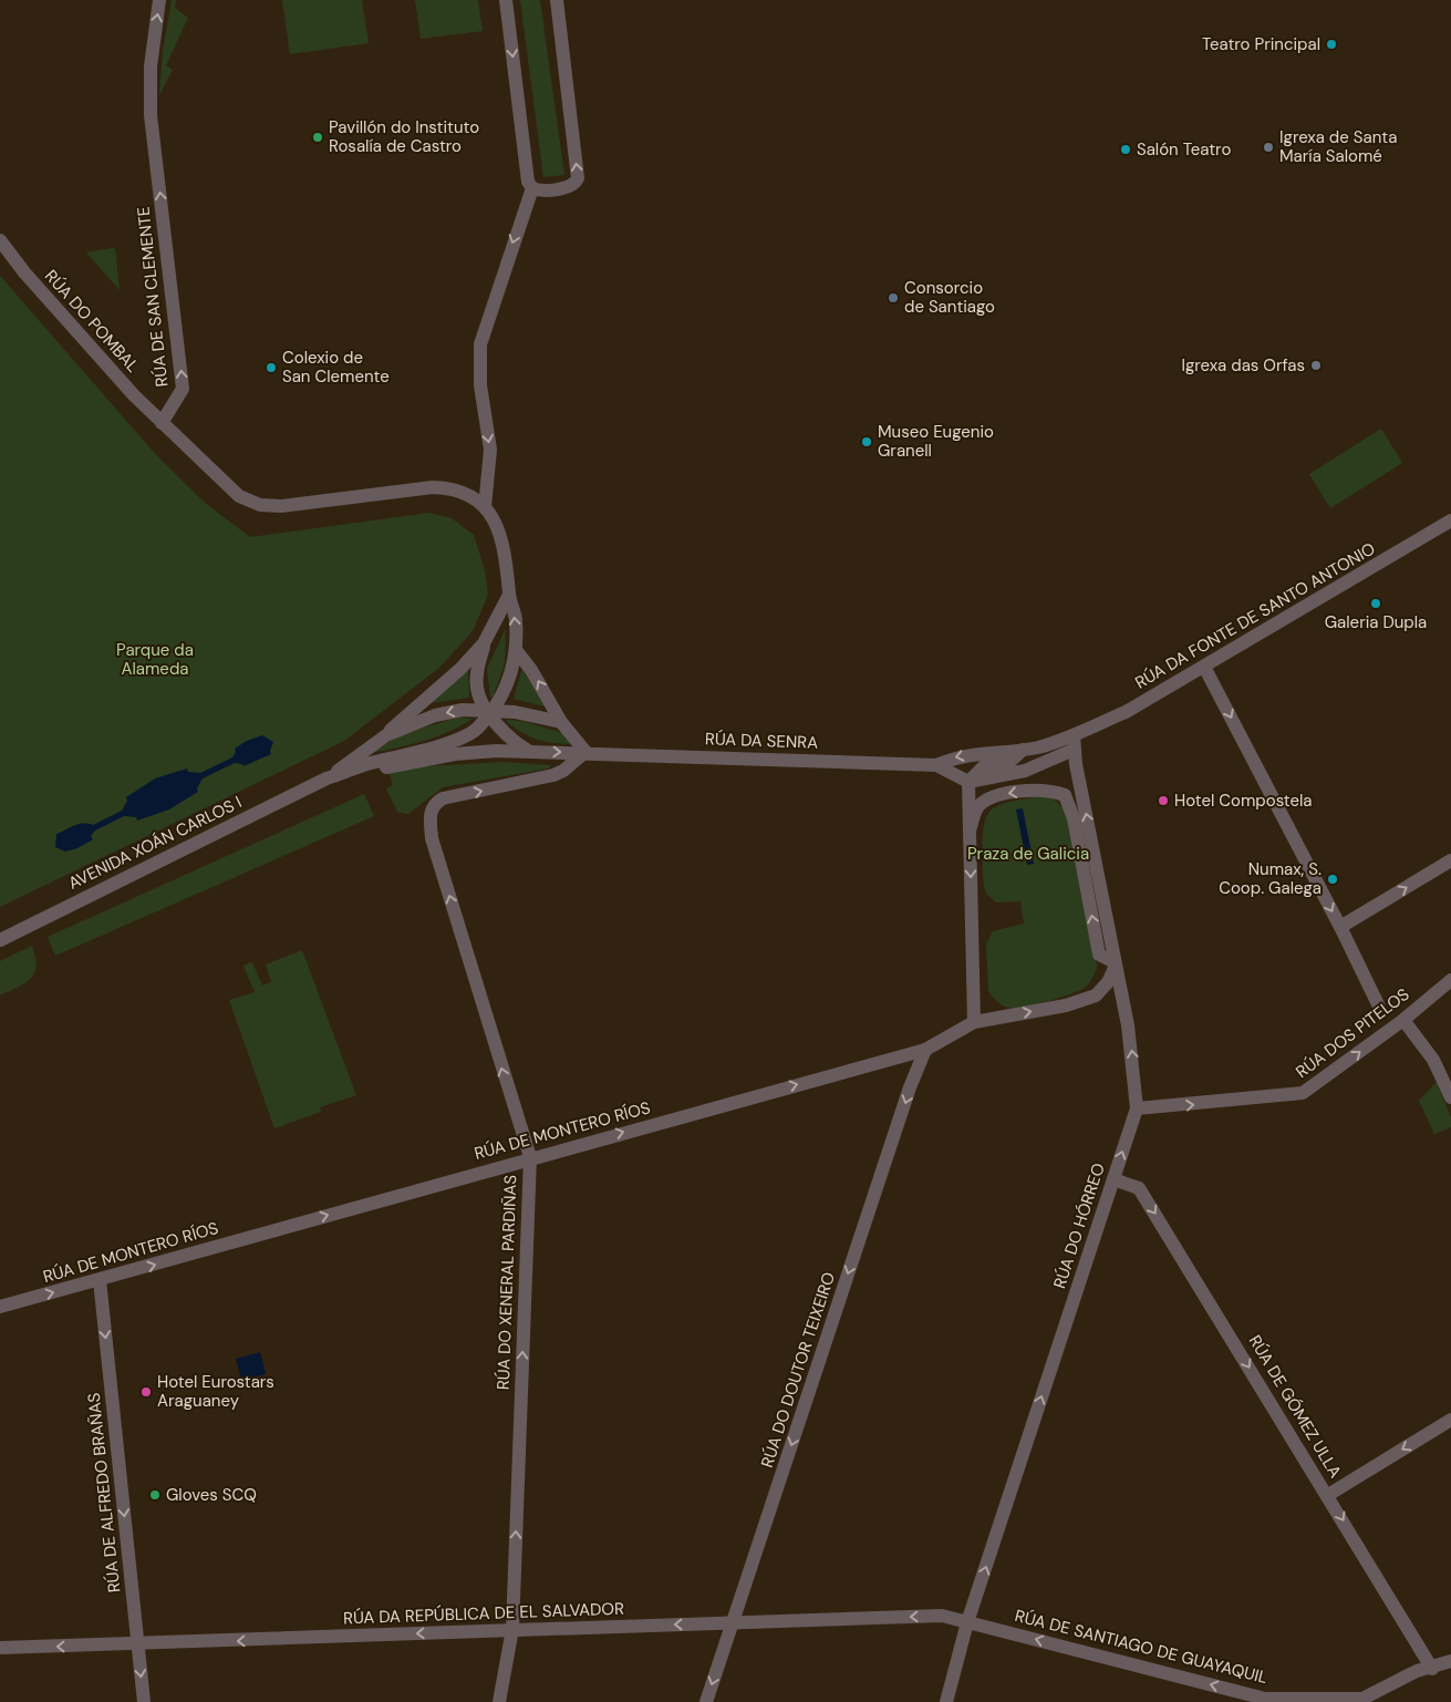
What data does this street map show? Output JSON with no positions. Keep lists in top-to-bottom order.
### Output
{
  "streets": {
    "street": [
      "RÚA DE SAN CLEMENTE",
      "RÚA DO POMBAL",
      "RÚA DA FONTE DE SANTO ANTONIO",
      "RÚA DA SENRA",
      "AVENIDA XOÁN CARLOS I",
      "RÚA DOS PITELOS",
      "RÚA DE MONTERO RÍOS",
      "RÚA DO HÓRREO",
      "RÚA DO XENERAL PARDIÑAS",
      "RÚA DO DOUTOR TEIXEIRO",
      "RÚA DE GÓMEZ ULLA",
      "RÚA DE ALFREDO BRAÑAS",
      "RÚA DA REPÚBLICA DE EL SALVADOR",
      "RÚA DE SANTIAGO DE GUAYAQUIL"
    ]
  },
  "crossings": [
    ["RÚA DE SAN CLEMENTE", "RÚA DO POMBAL"],
    ["RÚA DA FONTE DE SANTO ANTONIO", "RÚA DA SENRA"],
    ["RÚA DA SENRA", "RÚA DO XENERAL PARDIÑAS"],
    ["RÚA DOS PITELOS", "RÚA DO HÓRREO"],
    ["RÚA DE MONTERO RÍOS", "RÚA DO HÓRREO"],
    ["RÚA DE MONTERO RÍOS", "RÚA DO XENERAL PARDIÑAS"],
    ["RÚA DE MONTERO RÍOS", "RÚA DO DOUTOR TEIXEIRO"],
    ["RÚA DE MONTERO RÍOS", "RÚA DE ALFREDO BRAÑAS"],
    ["RÚA DO HÓRREO", "RÚA DE GÓMEZ ULLA"],
    ["RÚA DO HÓRREO", "RÚA DA REPÚBLICA DE EL SALVADOR"],
    ["RÚA DO HÓRREO", "RÚA DE SANTIAGO DE GUAYAQUIL"],
    ["RÚA DO XENERAL PARDIÑAS", "RÚA DA REPÚBLICA DE EL SALVADOR"],
    ["RÚA DO DOUTOR TEIXEIRO", "RÚA DA REPÚBLICA DE EL SALVADOR"],
    ["RÚA DE GÓMEZ ULLA", "RÚA DE SANTIAGO DE GUAYAQUIL"],
    ["RÚA DE ALFREDO BRAÑAS", "RÚA DA REPÚBLICA DE EL SALVADOR"],
    ["RÚA DA REPÚBLICA DE EL SALVADOR", "RÚA DE SANTIAGO DE GUAYAQUIL"]
  ],
  "one_way": [
    "RÚA DE SAN CLEMENTE",
    "RÚA DOS PITELOS",
    "RÚA DE MONTERO RÍOS",
    "RÚA DO HÓRREO",
    "RÚA DO XENERAL PARDIÑAS",
    "RÚA DO DOUTOR TEIXEIRO",
    "RÚA DE GÓMEZ ULLA",
    "RÚA DE ALFREDO BRAÑAS",
    "RÚA DA REPÚBLICA DE EL SALVADOR",
    "RÚA DE SANTIAGO DE GUAYAQUIL"
  ],
  "parks": ["Parque da Alameda", "Praza de Galicia"],
  "places": [
    "Teatro Principal",
    "Pavillón do Instituto Rosalía de Castro",
    "Igrexa de Santa María Salomé",
    "Salón Teatro",
    "Consorcio de Santiago",
    "Igrexa das Orfas",
    "Colexio de San Clemente",
    "Museo Eugenio Granell",
    "Galeria Dupla",
    "Hotel Compostela",
    "Numax, S. Coop. Galega",
    "Hotel Eurostars Araguaney",
    "Gloves SCQ"
  ]
}
